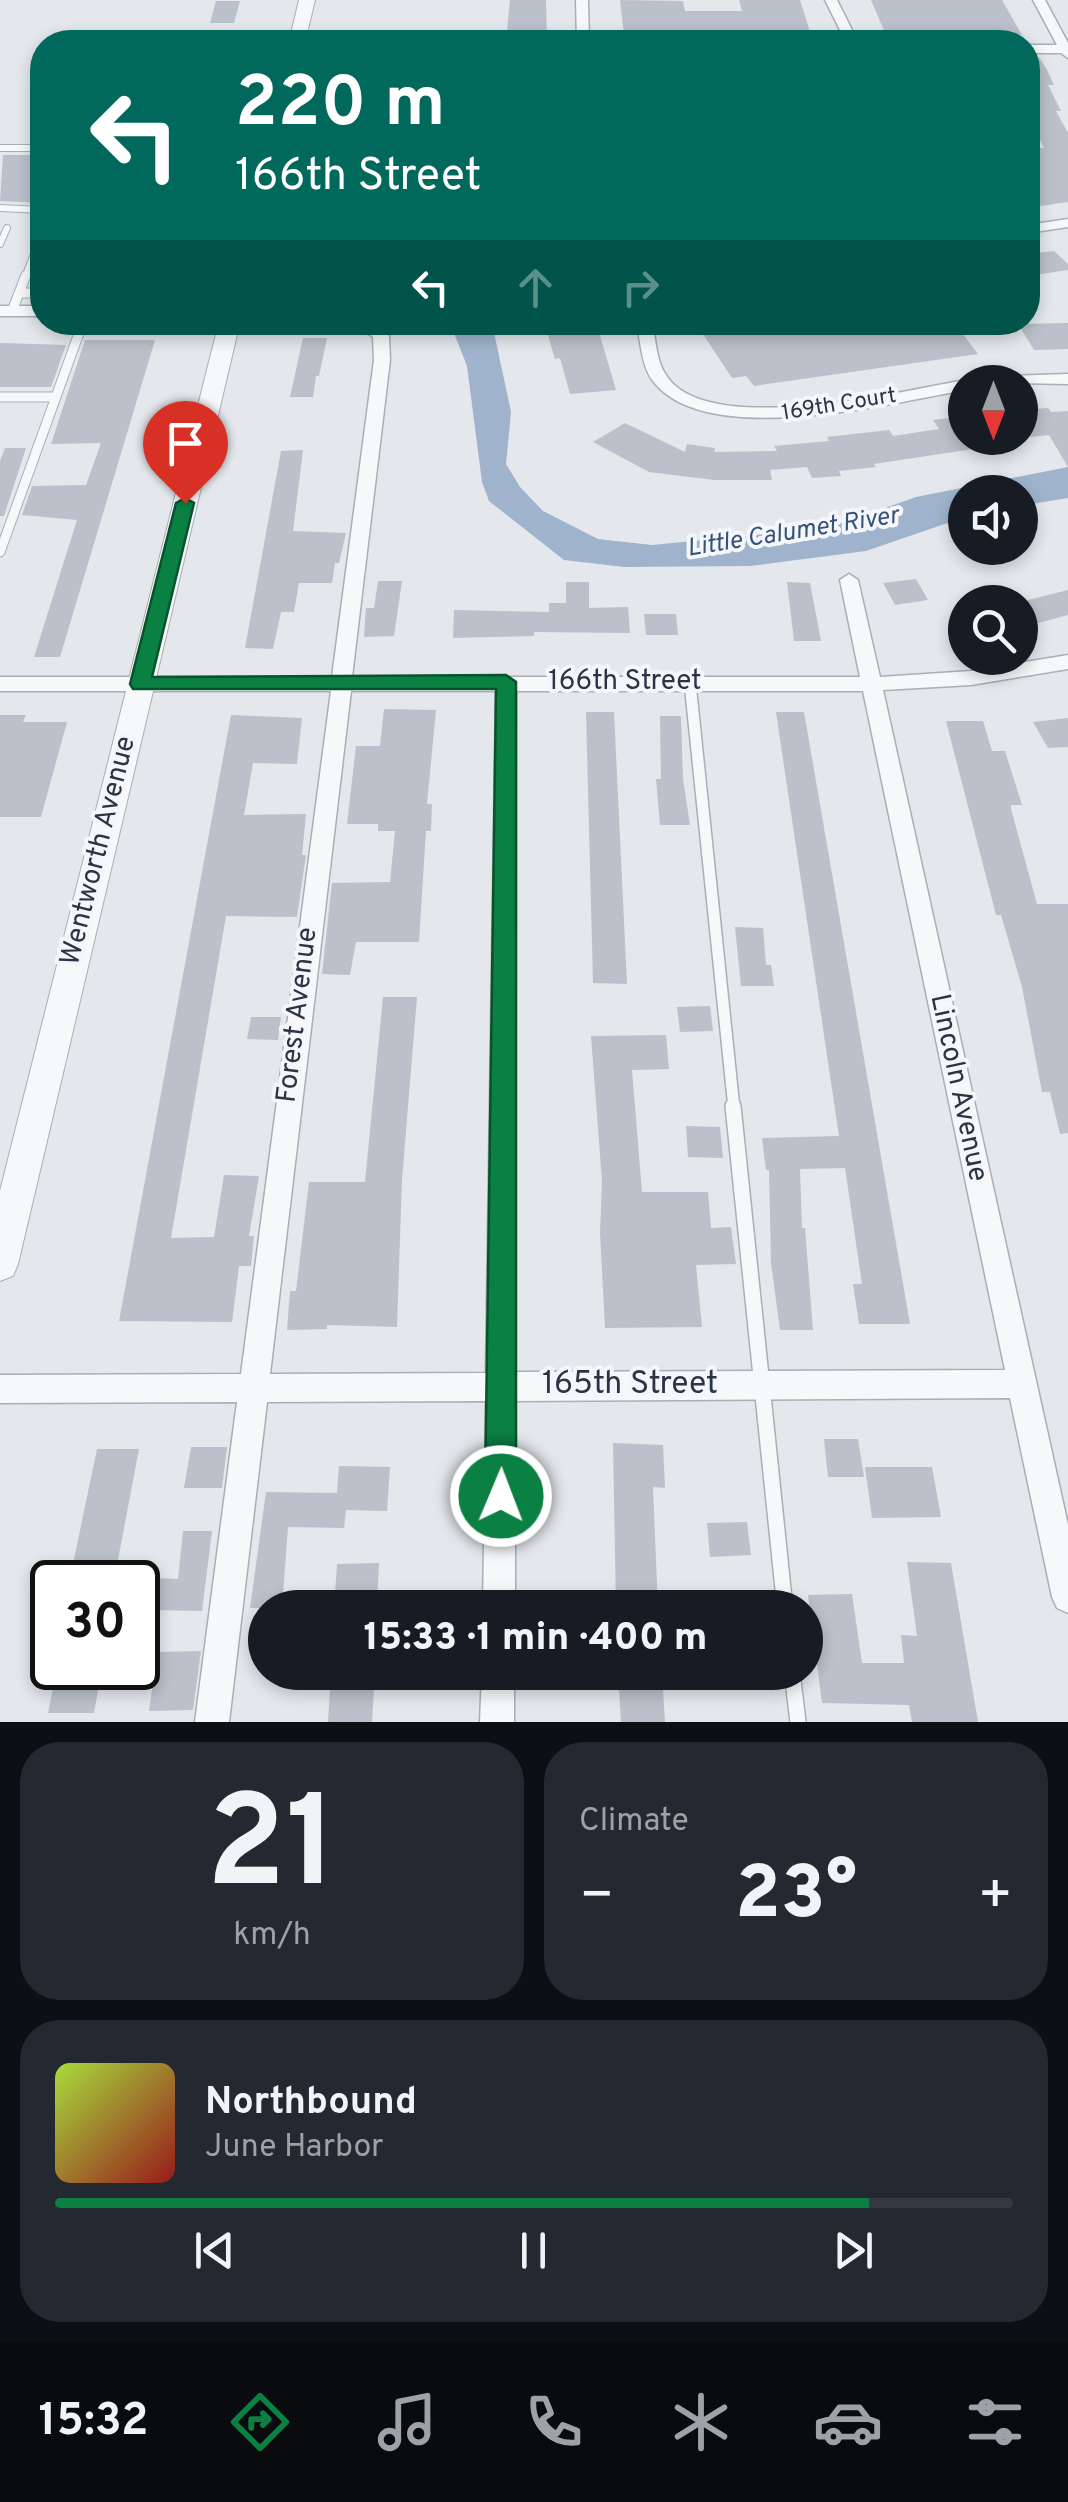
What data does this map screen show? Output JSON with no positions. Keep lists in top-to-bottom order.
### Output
{
  "streets": {
    "street": [
      "169th Court",
      "166th Street",
      "Wentworth Avenue",
      "Forest Avenue",
      "Lincoln Avenue",
      "165th Street"
    ]
  },
  "crossings": [
    ["166th Street", "Wentworth Avenue"],
    ["166th Street", "Forest Avenue"],
    ["166th Street", "Lincoln Avenue"],
    ["Forest Avenue", "165th Street"],
    ["Lincoln Avenue", "165th Street"]
  ],
  "water": ["Little Calumet River"],
  "north": "bottom",
  "page": {
    "turn": ["220 m", "166th Street"],
    "limit": "30",
    "trip": "15:33 · 1 min · 400 m",
    "tile": [
      ["21", "km/h"],
      "Climate"
    ],
    "heat": ["−", "23°", "+"],
    "song": ["Northbound", "June Harbor"],
    "tabs": "15:32"
  }
}
